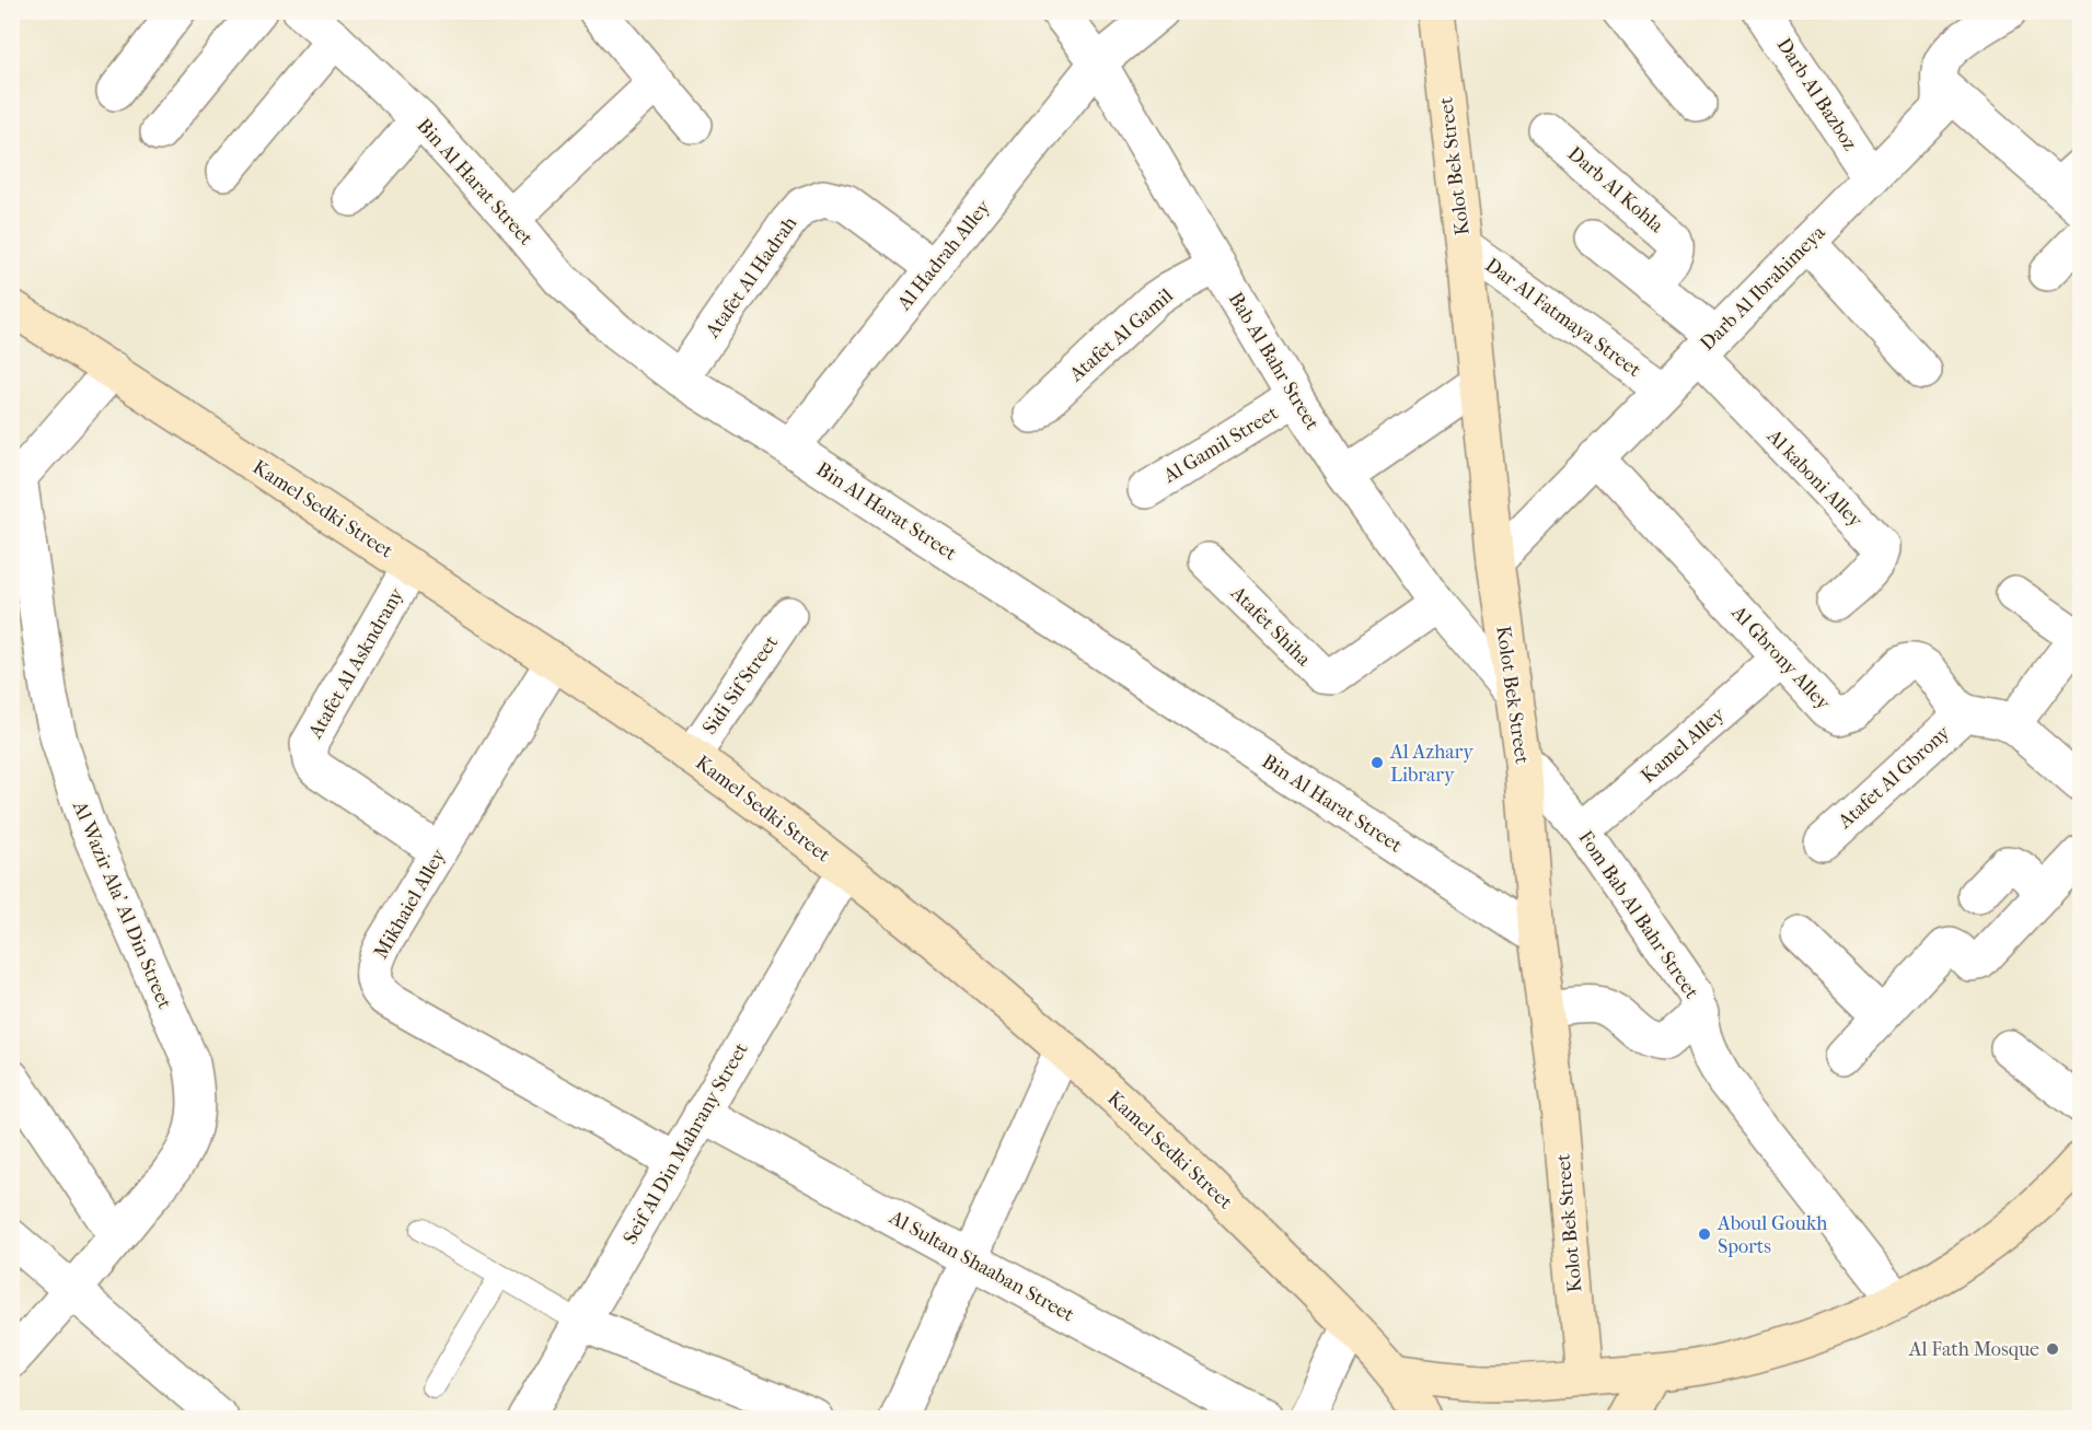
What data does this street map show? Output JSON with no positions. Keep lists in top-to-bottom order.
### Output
{
  "streets": {
    "main road": ["Kolot Bek Street", "Kamel Sedki Street"],
    "street": [
      "Darb Al Bazboz",
      "Bin Al Harat Street",
      "Darb Al Kohla",
      "Al Hadrah Alley",
      "Atafet Al Hadrah",
      "Darb Al Ibrahimeya",
      "Dar Al Fatmaya Street",
      "Atafet Al Gamil",
      "Bab Al Bahr Street",
      "Al Gamil Street",
      "Al kaboni Alley",
      "Atafet Shiha",
      "Al Gbrony Alley",
      "Atafet Al Askndrany",
      "Sidi Sif Street",
      "Kamel Alley",
      "Atafet Al Gbrony",
      "Mikhaiel Alley",
      "Al Wazir Ala' Al Din Street",
      "Fom Bab Al Bahr Street",
      "Seif Al Din Mahrany Street",
      "Al Sultan Shaaban Street"
    ]
  },
  "crossings": [
    ["Darb Al Bazboz", "Darb Al Ibrahimeya"],
    ["Kolot Bek Street", "Bin Al Harat Street"],
    ["Kolot Bek Street", "Darb Al Ibrahimeya"],
    ["Kolot Bek Street", "Dar Al Fatmaya Street"],
    ["Kolot Bek Street", "Bab Al Bahr Street"],
    ["Kolot Bek Street", "Fom Bab Al Bahr Street"],
    ["Bin Al Harat Street", "Al Hadrah Alley"],
    ["Bin Al Harat Street", "Atafet Al Hadrah"],
    ["Al Hadrah Alley", "Atafet Al Hadrah"],
    ["Al Hadrah Alley", "Bab Al Bahr Street"],
    ["Darb Al Ibrahimeya", "Dar Al Fatmaya Street"],
    ["Darb Al Ibrahimeya", "Al kaboni Alley"],
    ["Darb Al Ibrahimeya", "Al Gbrony Alley"],
    ["Atafet Al Gamil", "Bab Al Bahr Street"],
    ["Bab Al Bahr Street", "Al Gamil Street"],
    ["Bab Al Bahr Street", "Atafet Shiha"],
    ["Kamel Sedki Street", "Atafet Al Askndrany"],
    ["Kamel Sedki Street", "Sidi Sif Street"],
    ["Kamel Sedki Street", "Mikhaiel Alley"],
    ["Kamel Sedki Street", "Seif Al Din Mahrany Street"],
    ["Al Gbrony Alley", "Kamel Alley"],
    ["Al Gbrony Alley", "Atafet Al Gbrony"],
    ["Atafet Al Askndrany", "Mikhaiel Alley"],
    ["Kamel Alley", "Fom Bab Al Bahr Street"],
    ["Mikhaiel Alley", "Seif Al Din Mahrany Street"],
    ["Seif Al Din Mahrany Street", "Al Sultan Shaaban Street"]
  ],
  "places": ["Al Azhary Library", "Aboul Goukh Sports", "Al Fath Mosque"]
}
